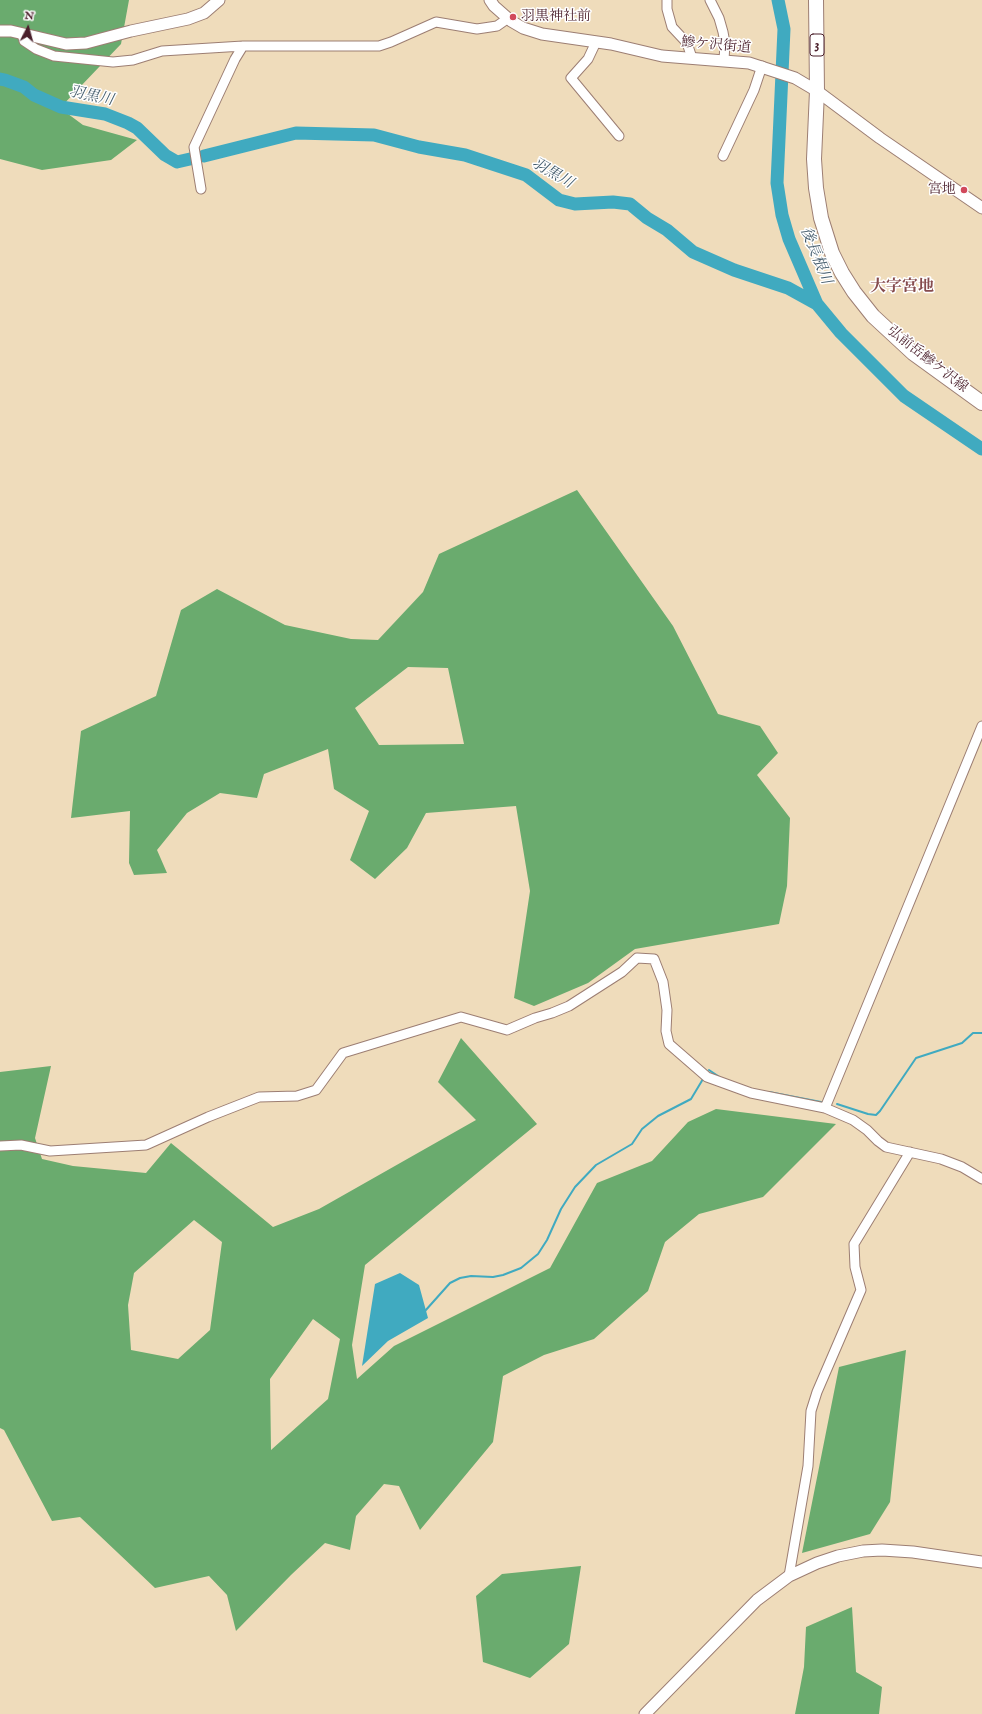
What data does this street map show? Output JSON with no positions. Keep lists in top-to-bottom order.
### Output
{
  "streets": {
    "main road": ["3", "弘前岳鰺ケ沢線"],
    "street": ["鰺ケ沢街道"]
  },
  "crossings": [
    ["3", "鰺ケ沢街道"],
    ["3", "弘前岳鰺ケ沢線"],
    ["鰺ケ沢街道", "弘前岳鰺ケ沢線"]
  ],
  "districts": ["大字宮地"],
  "water": ["羽黒川", "後長根川"],
  "places": ["羽黒神社前", "宮地"],
  "north": "top"
}
